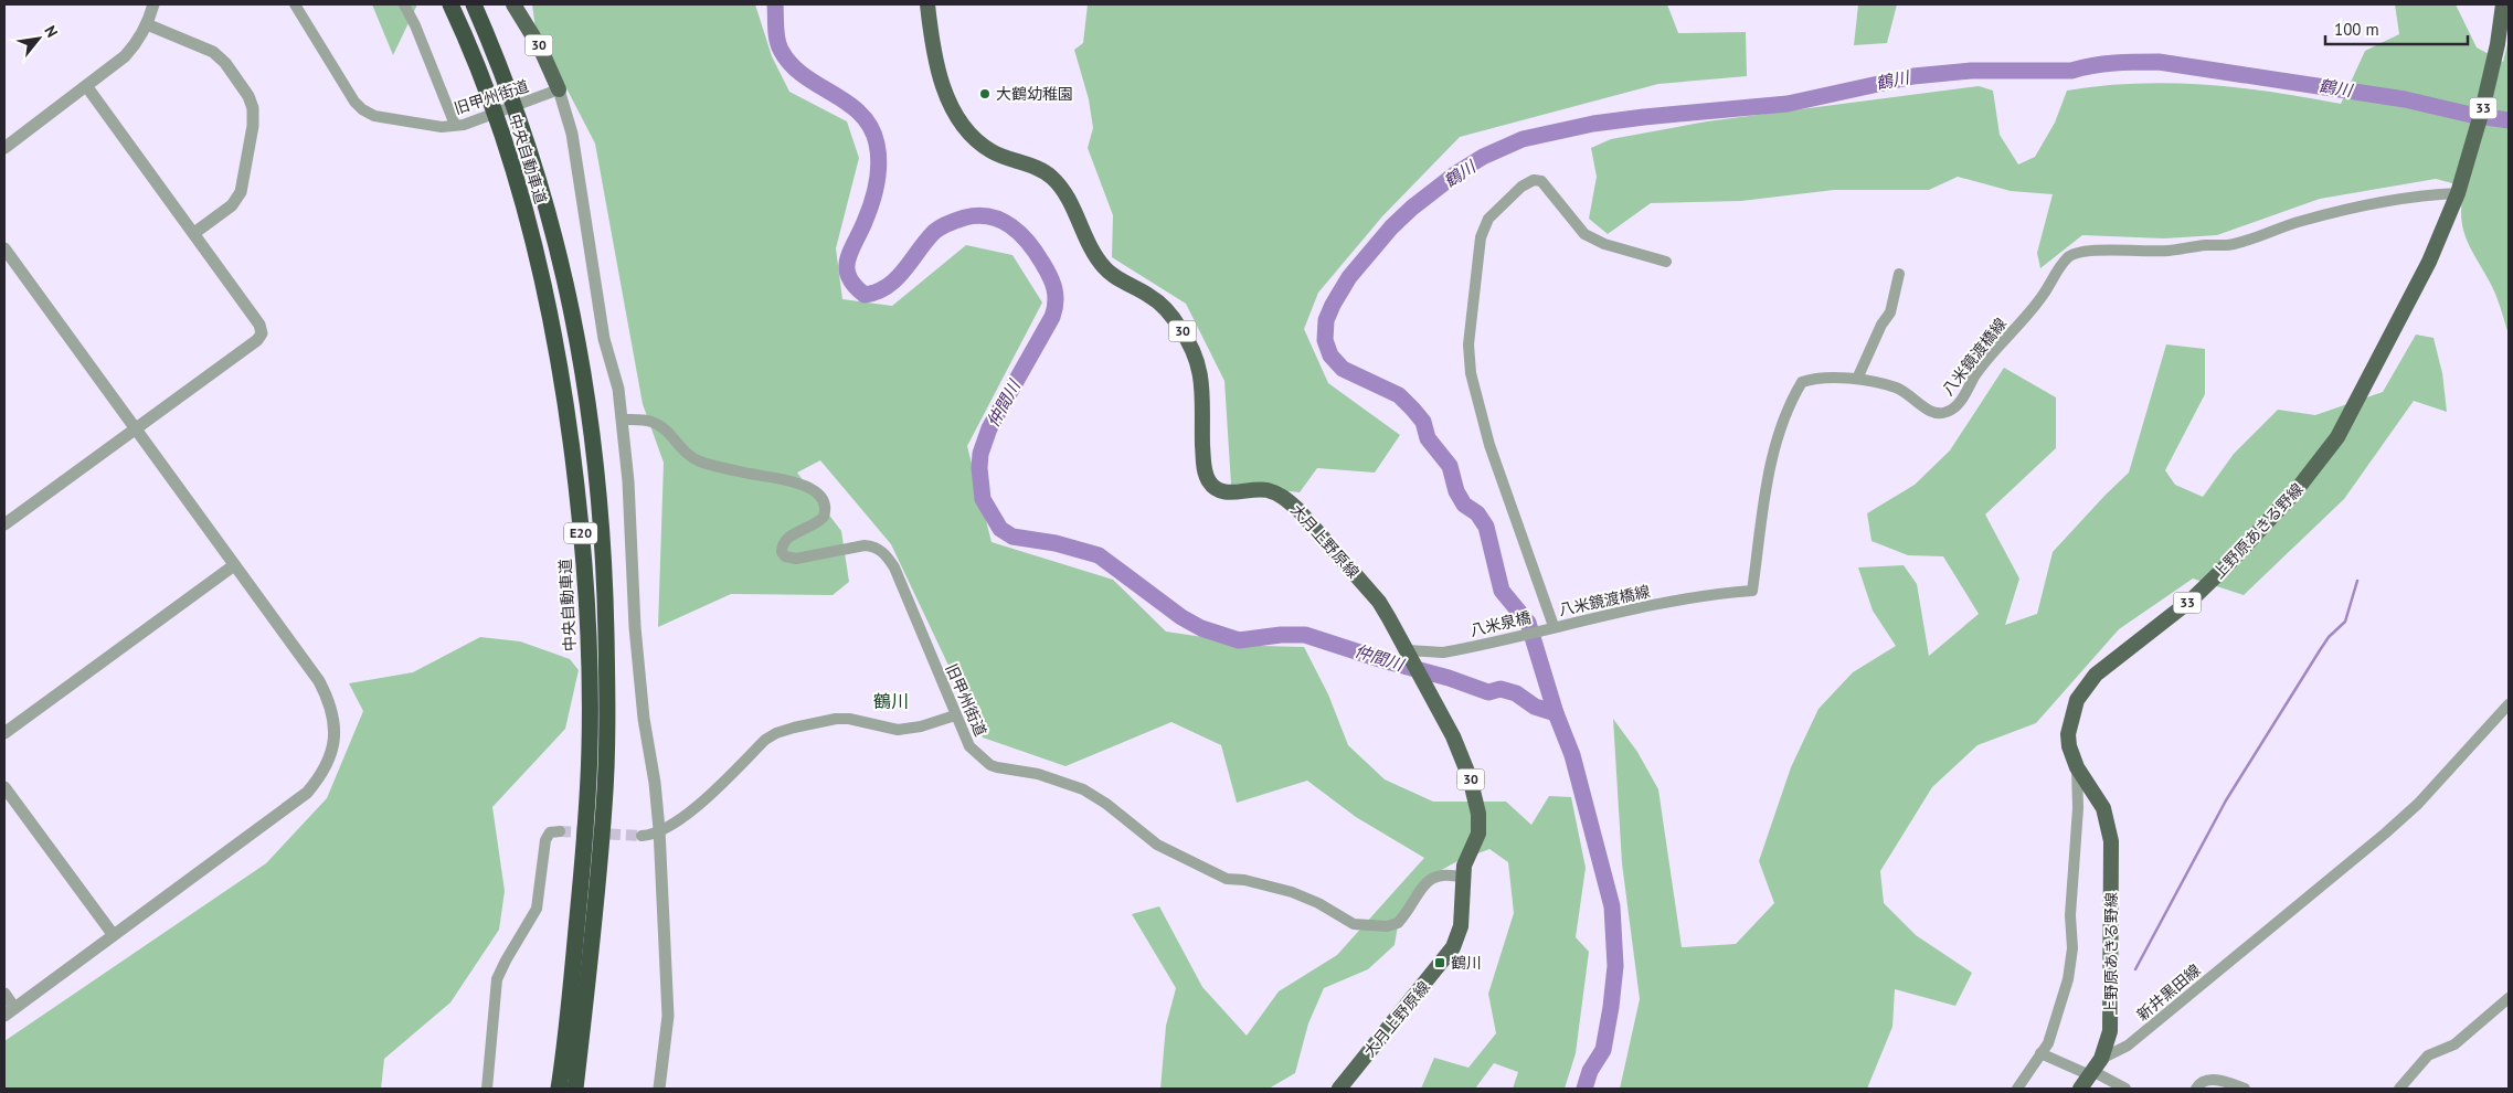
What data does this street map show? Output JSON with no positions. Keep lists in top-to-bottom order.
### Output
{
  "streets": {
    "highway": ["中央自動車道", "E20"],
    "main road": [
      "30",
      "33",
      "上野原あきる野線",
      "大月上野原線"
    ],
    "street": [
      "旧甲州街道",
      "八米鏡渡橋線",
      "八米泉橋",
      "新井黒田線"
    ]
  },
  "crossings": [
    ["30", "旧甲州街道"],
    ["旧甲州街道", "大月上野原線"],
    ["八米鏡渡橋線", "上野原あきる野線"],
    ["八米鏡渡橋線", "八米泉橋"],
    ["上野原あきる野線", "新井黒田線"],
    ["大月上野原線", "八米泉橋"]
  ],
  "districts": ["鶴川"],
  "water": ["鶴川", "仲間川"],
  "places": {
    "other": ["大鶴幼稚園"],
    "transit": ["鶴川"]
  },
  "scale_bar": "100 m",
  "north": "top right"
}
